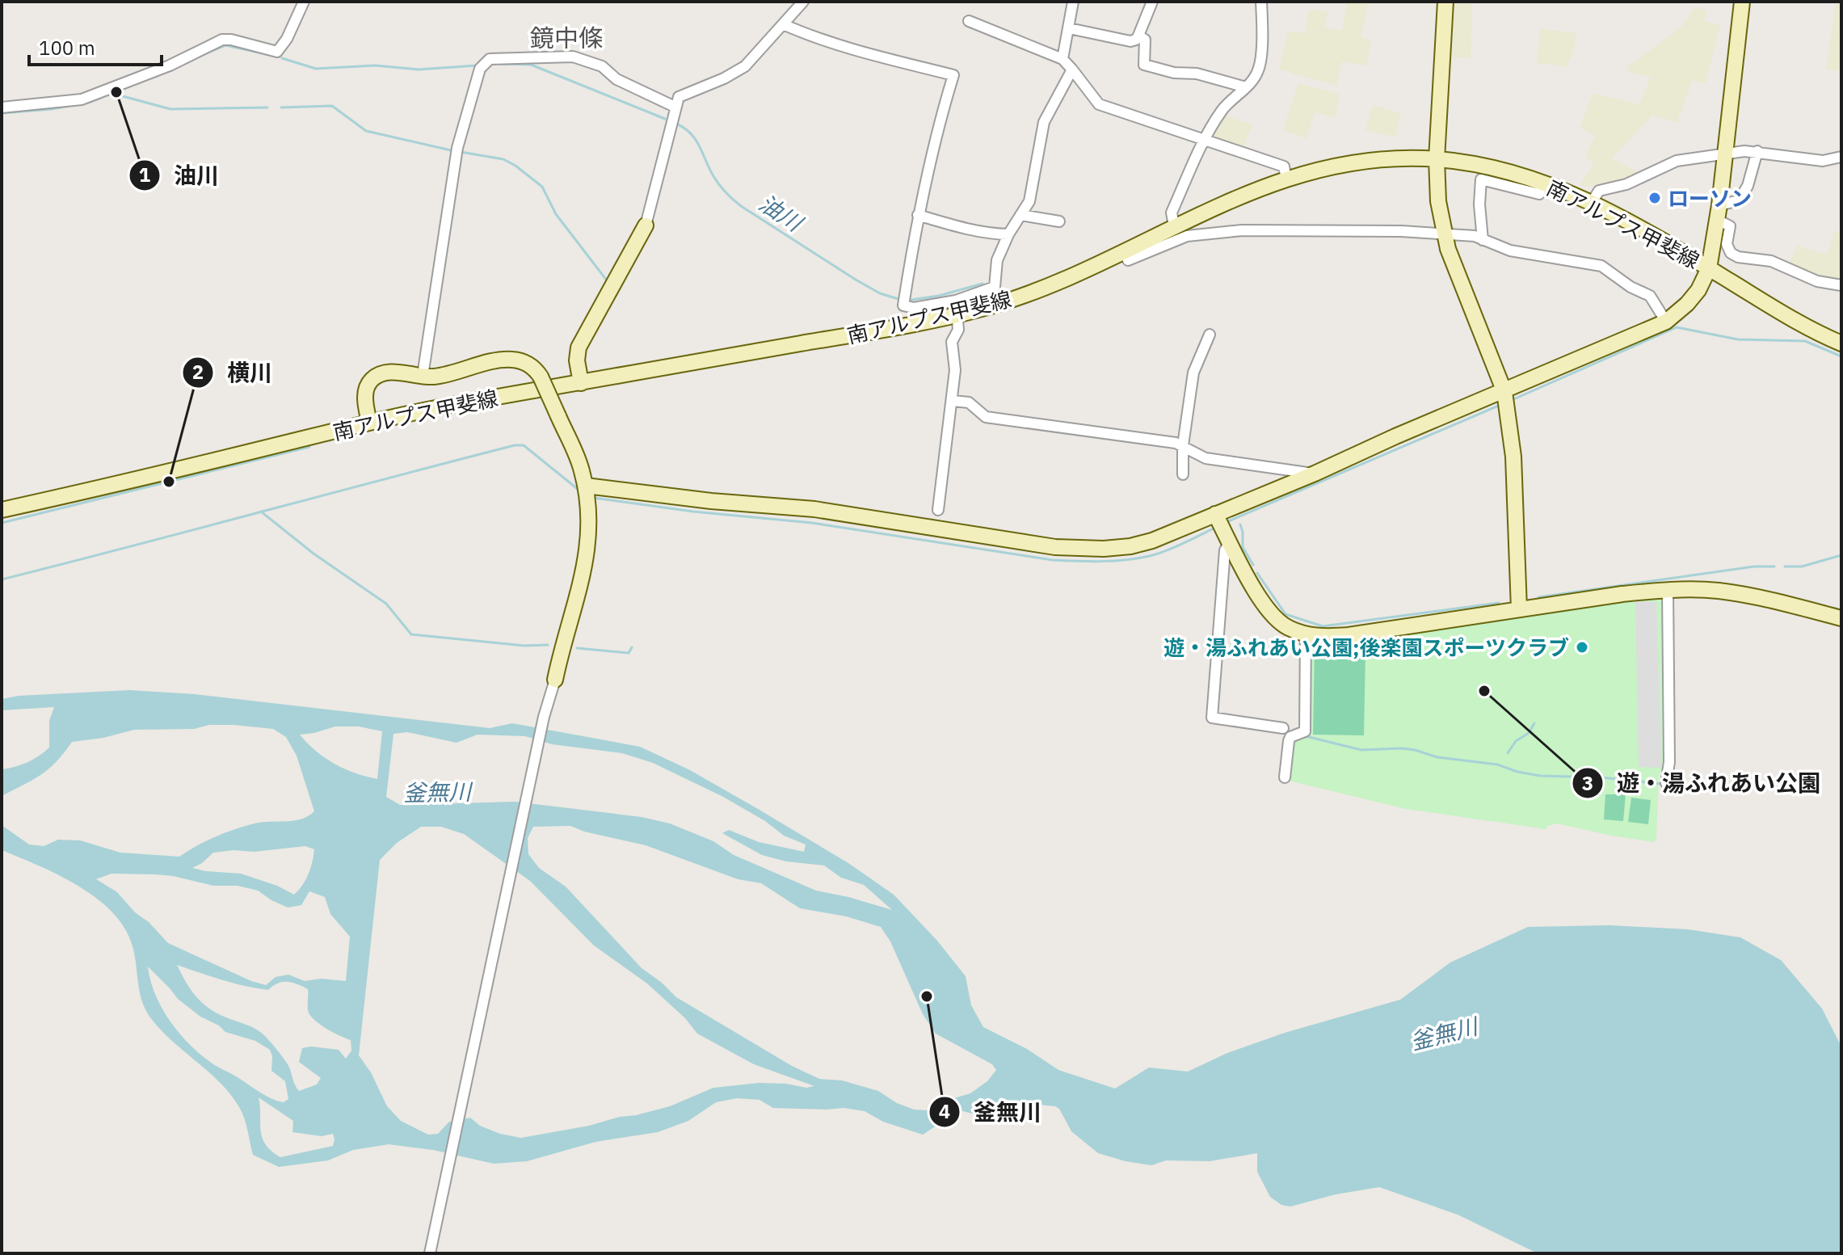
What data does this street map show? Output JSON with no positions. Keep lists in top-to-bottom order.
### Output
{
  "streets": {
    "street": ["南アルプス甲斐線"]
  },
  "districts": ["鏡中條"],
  "water": ["油川", "釜無川"],
  "places": [
    "油川",
    "ローソン",
    "横川",
    "遊・湯ふれあい公園;後楽園スポーツクラブ",
    "遊・湯ふれあい公園",
    "釜無川"
  ],
  "scale_bar": "100 m"
}
